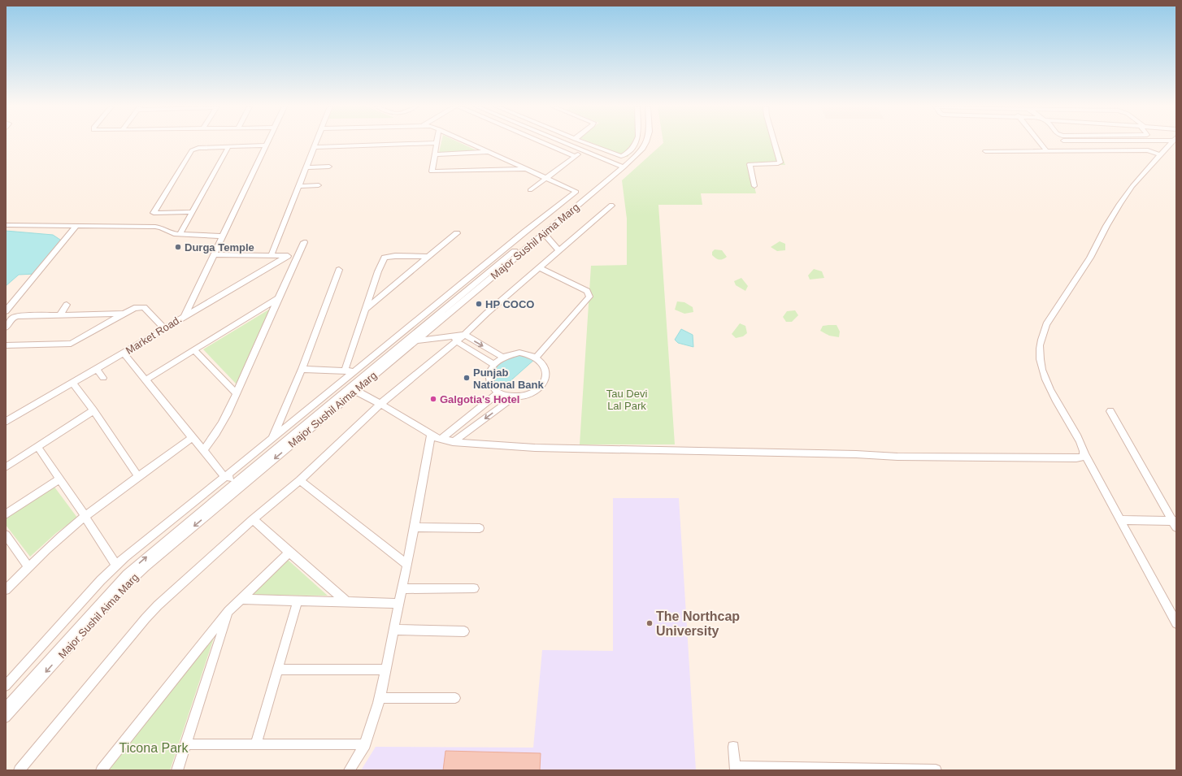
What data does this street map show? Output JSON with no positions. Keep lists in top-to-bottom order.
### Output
{
  "streets": {
    "street": ["Major Sushil Aima Marg", "Market Road."]
  },
  "parks": ["Tau Devi Lal Park", "Ticona Park"],
  "places": [
    "Durga Temple",
    "HP COCO",
    "Punjab National Bank",
    "Galgotia's Hotel",
    "The Northcap University"
  ]
}
